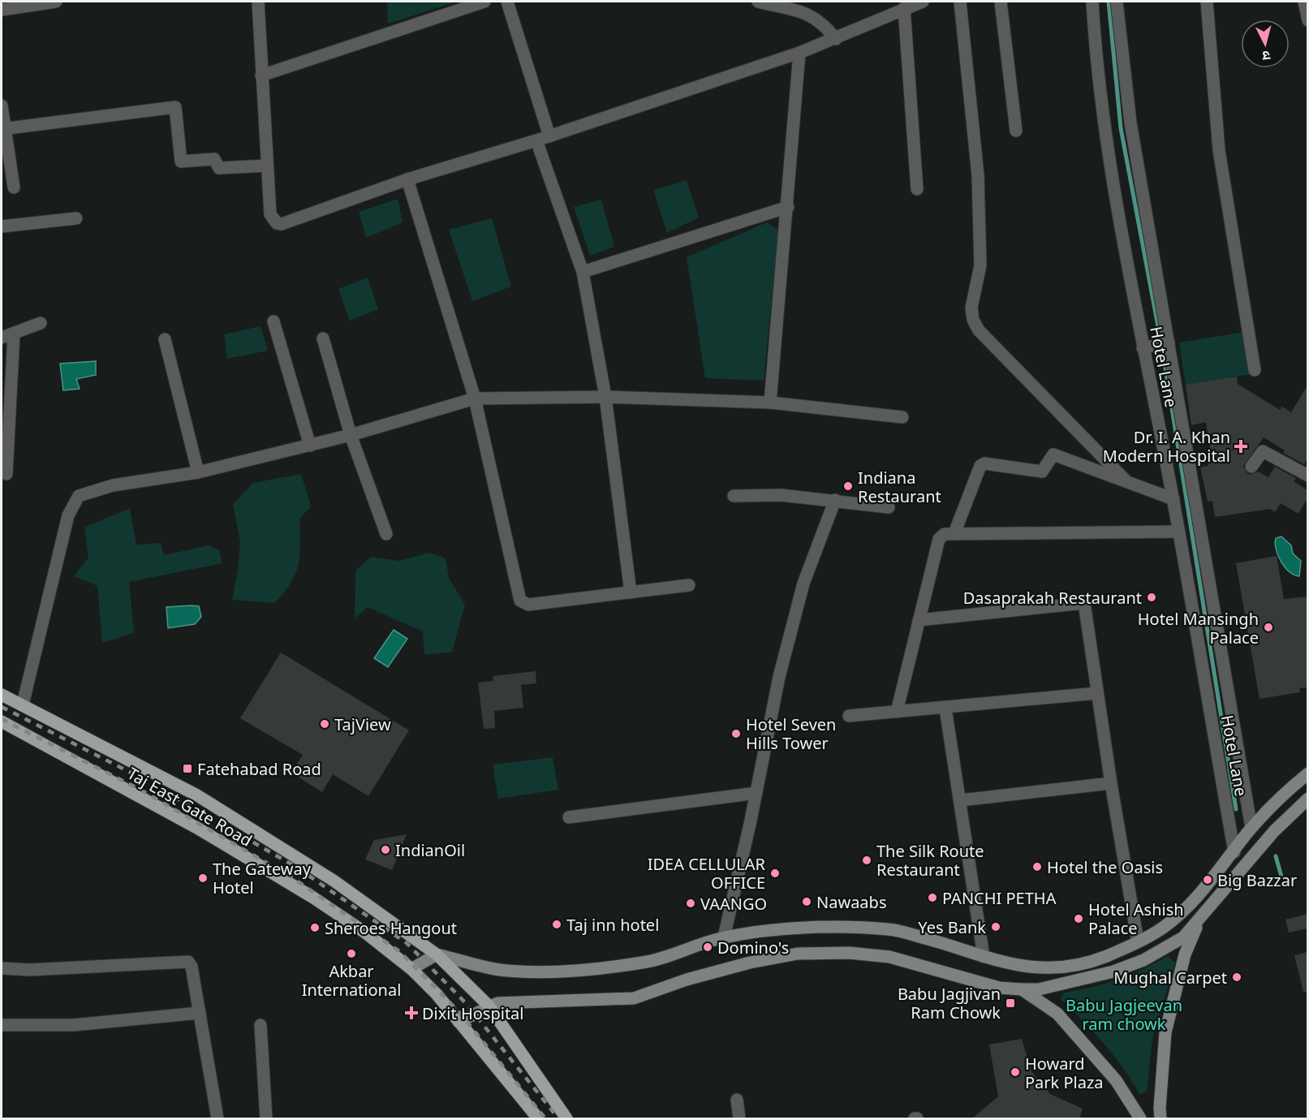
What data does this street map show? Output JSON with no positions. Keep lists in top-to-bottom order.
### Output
{
  "streets": {
    "main road": ["Taj East Gate Road"],
    "street": ["Hotel Lane"]
  },
  "parks": ["Babu Jagjeevan ram chowk"],
  "places": {
    "health": ["Dr. I. A. Khan Modern Hospital", "Dixit Hospital"],
    "other": [
      "Indiana Restaurant",
      "Dasaprakah Restaurant",
      "Hotel Mansingh Palace",
      "TajView",
      "Hotel Seven Hills Tower",
      "IndianOil",
      "The Silk Route Restaurant",
      "Hotel the Oasis",
      "IDEA CELLULAR OFFICE",
      "The Gateway Hotel",
      "Big Bazzar",
      "PANCHI PETHA",
      "Nawaabs",
      "VAANGO",
      "Hotel Ashish Palace",
      "Taj inn hotel",
      "Yes Bank",
      "Sheroes Hangout",
      "Domino's",
      "Akbar International",
      "Mughal Carpet",
      "Howard Park Plaza"
    ],
    "transit": ["Fatehabad Road", "Babu Jagjivan Ram Chowk"]
  },
  "north": "bottom"
}
